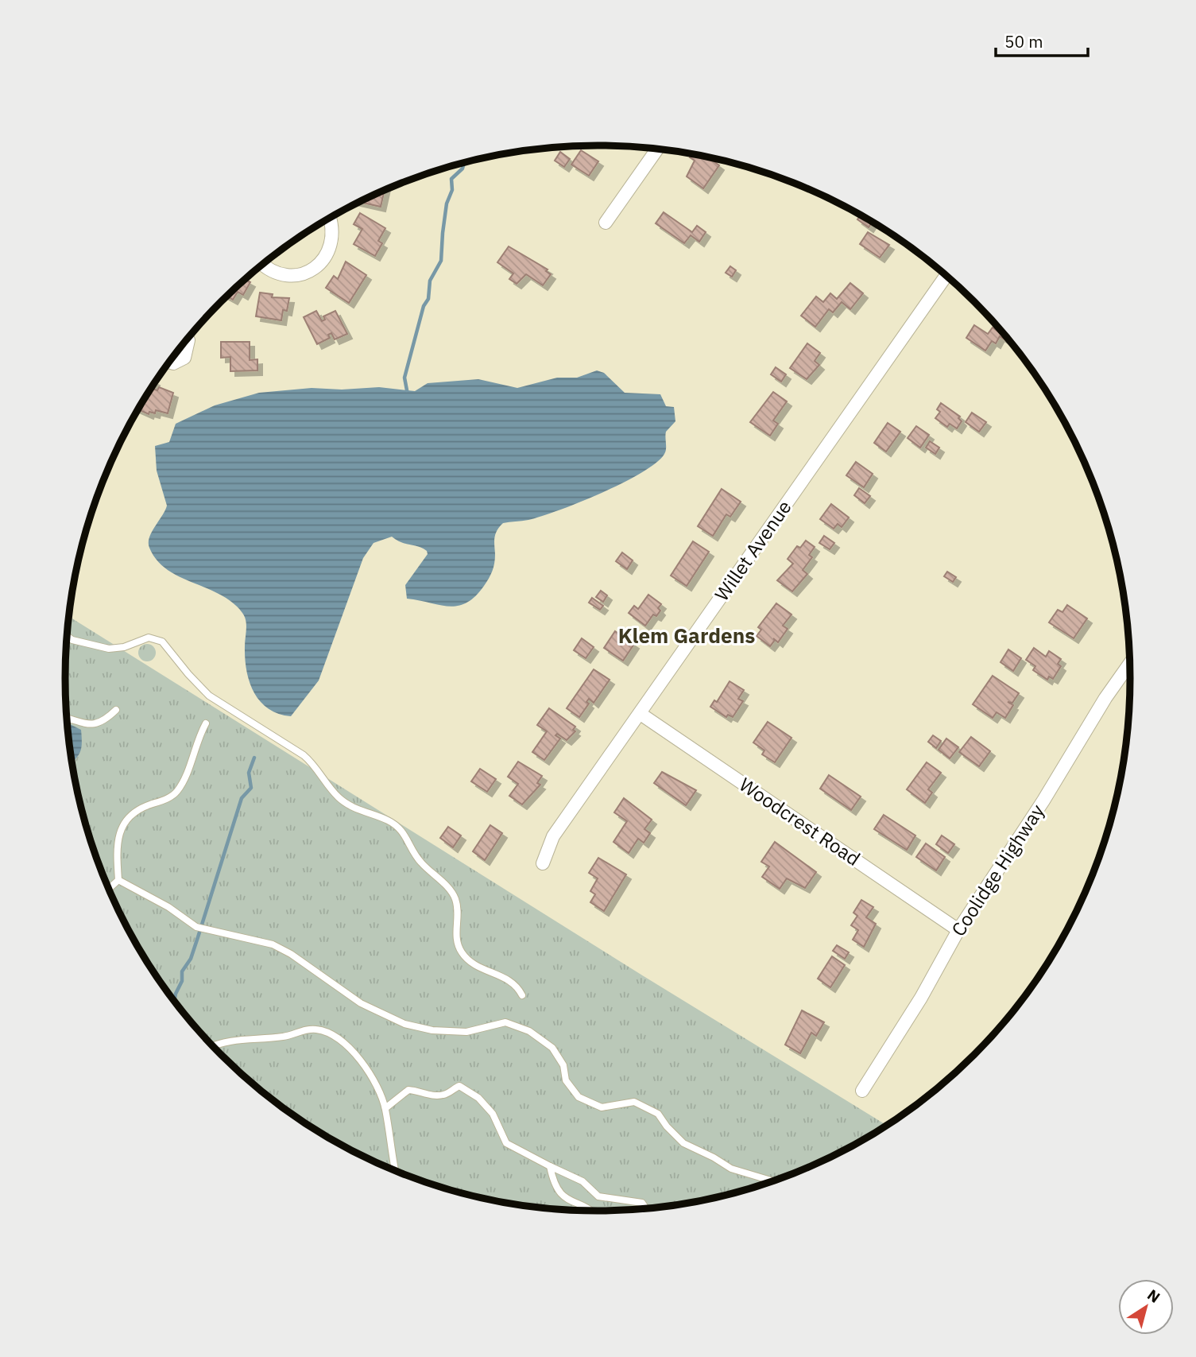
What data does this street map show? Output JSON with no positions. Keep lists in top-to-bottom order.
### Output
{
  "streets": {
    "street": ["Willet Avenue", "Woodcrest Road", "Coolidge Highway"]
  },
  "crossings": [
    ["Willet Avenue", "Woodcrest Road"],
    ["Woodcrest Road", "Coolidge Highway"]
  ],
  "districts": ["Klem Gardens"],
  "scale_bar": "50 m",
  "north": "top right"
}
